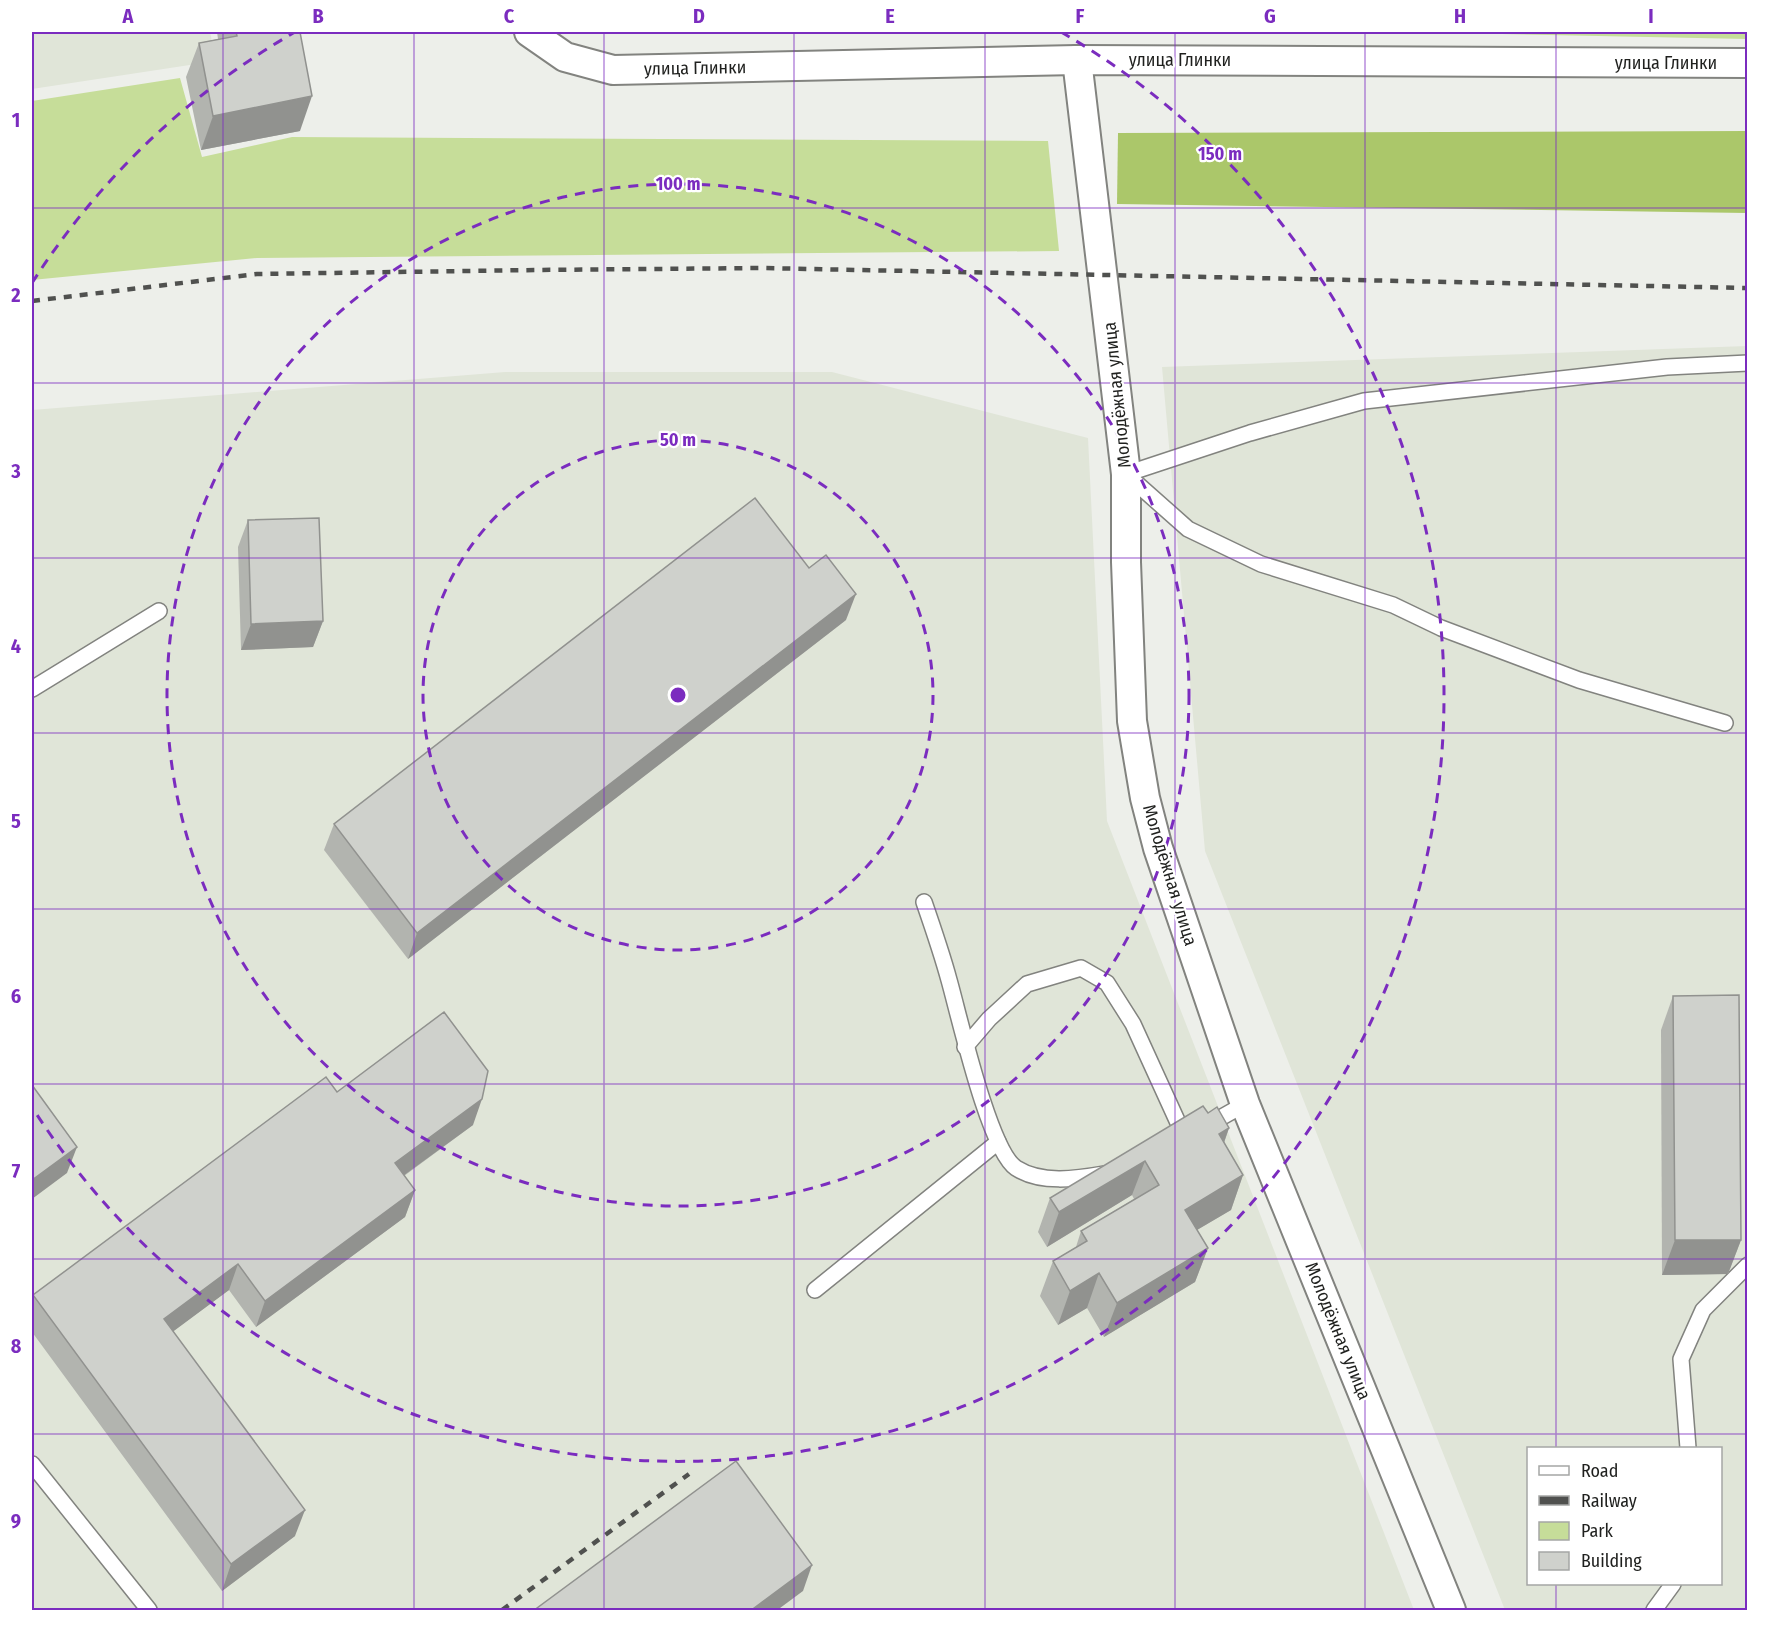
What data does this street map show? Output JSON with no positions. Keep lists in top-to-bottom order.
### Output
{
  "streets": {
    "street": ["улица Глинки", "Молодёжная улица"]
  },
  "crossings": [
    ["улица Глинки", "Молодёжная улица"]
  ],
  "legend": [
    "Road",
    "Railway",
    "Park",
    "Building"
  ],
  "grid": {
    "columns": [
      "A",
      "B",
      "C",
      "D",
      "E",
      "F",
      "G",
      "H",
      "I"
    ],
    "rows": [
      "1",
      "2",
      "3",
      "4",
      "5",
      "6",
      "7",
      "8",
      "9"
    ]
  },
  "rings": ["150 m", "100 m", "50 m"]
}
